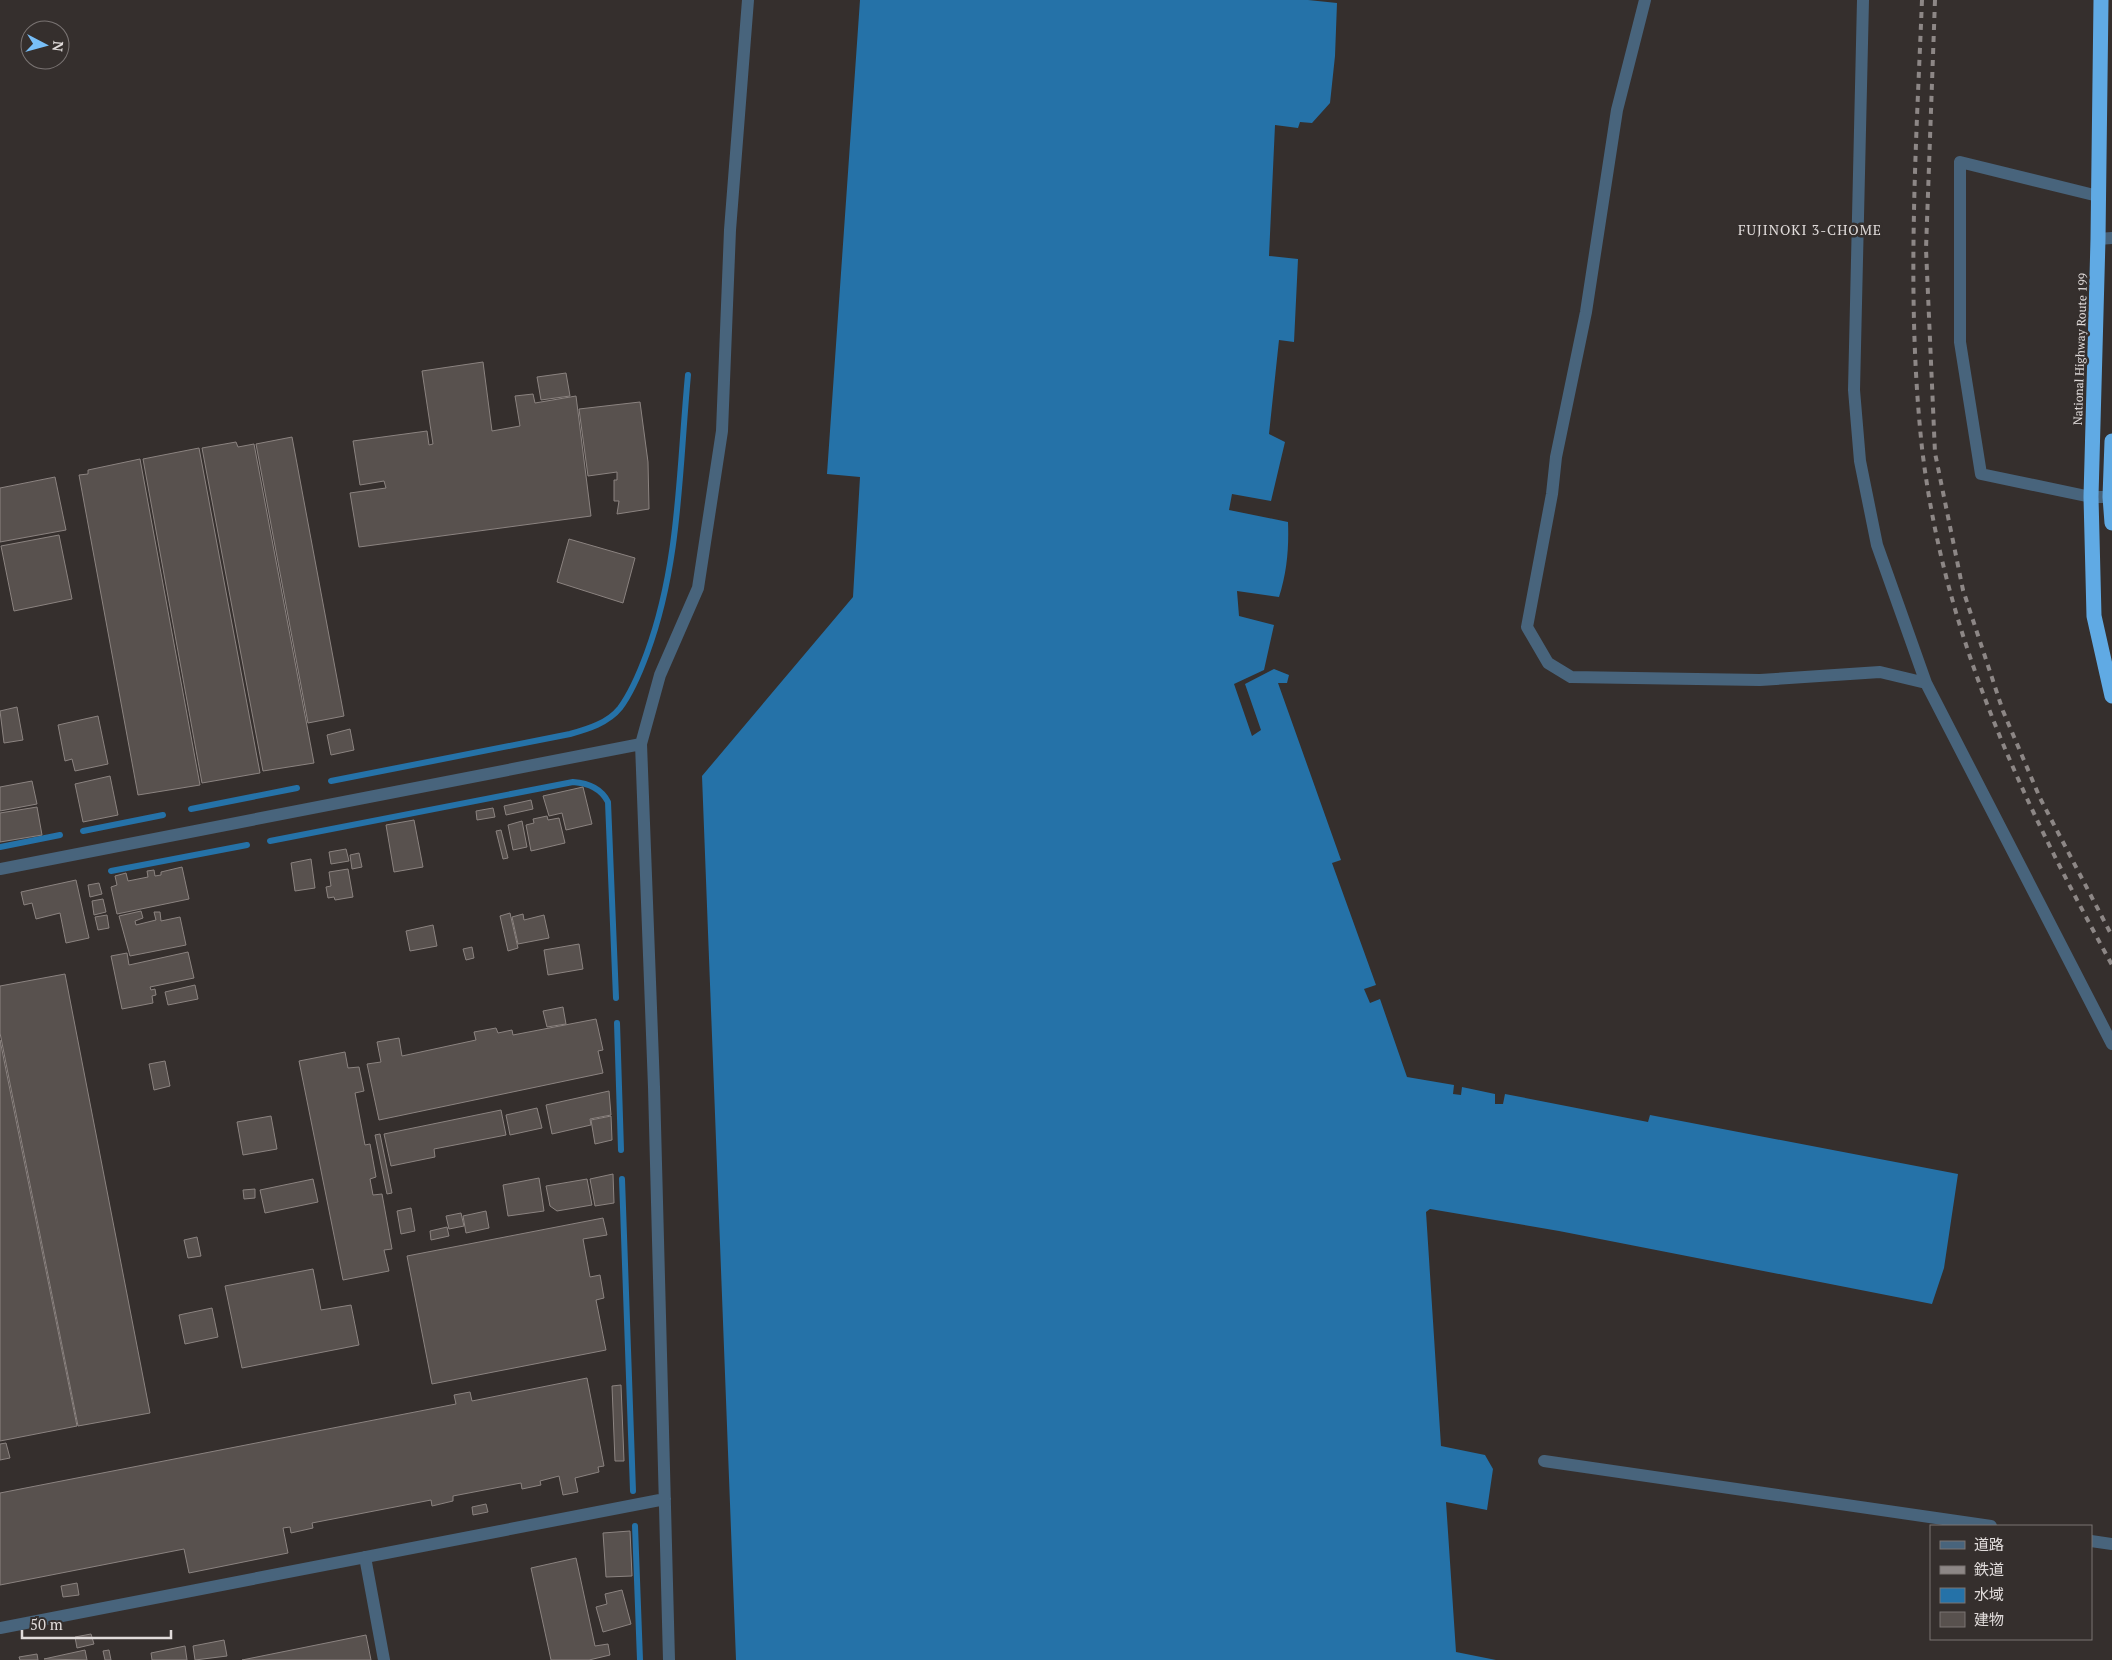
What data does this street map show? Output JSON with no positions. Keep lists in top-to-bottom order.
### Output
{
  "streets": {
    "highway": ["National Highway Route 199"]
  },
  "districts": ["FUJINOKI 3-CHOME"],
  "legend": [
    "道路",
    "鉄道",
    "水域",
    "建物"
  ],
  "scale_bar": "50 m",
  "north": "right"
}
